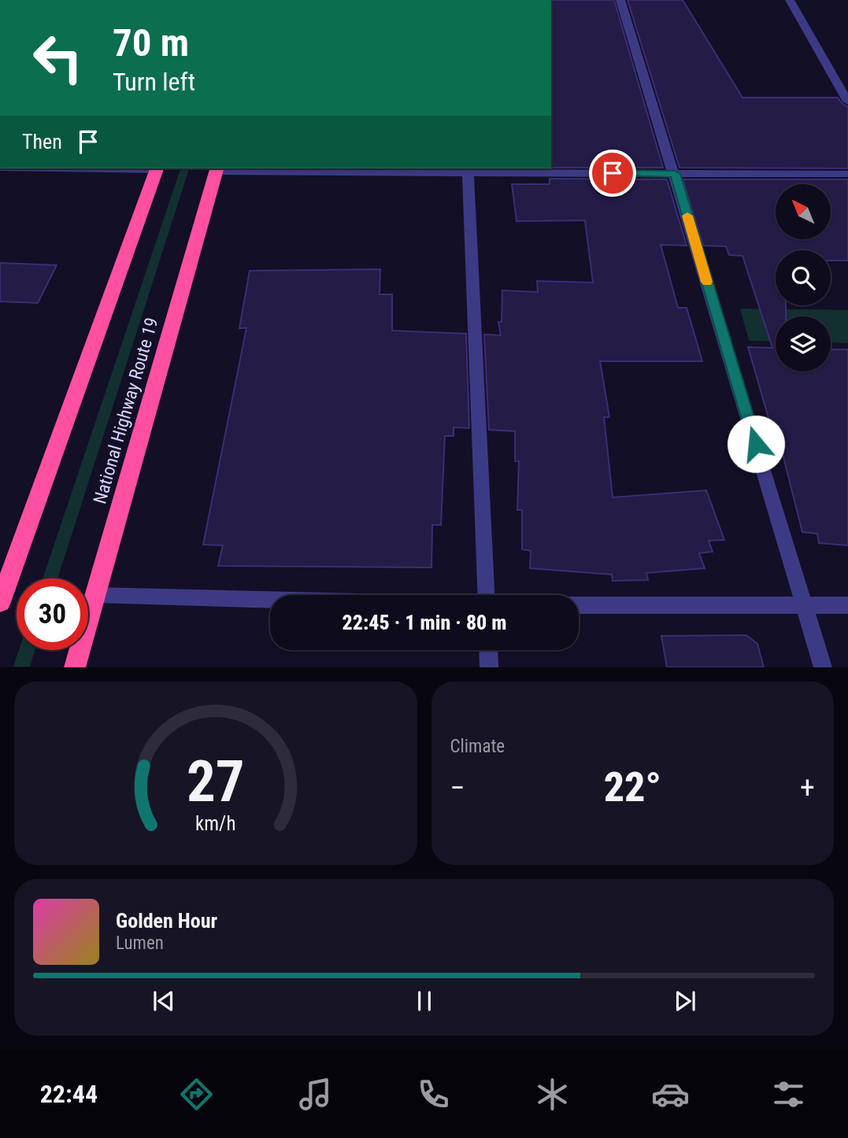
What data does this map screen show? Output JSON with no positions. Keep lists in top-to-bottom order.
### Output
{
  "streets": {
    "highway": ["National Highway Route 19"]
  },
  "north": "top left",
  "page": {
    "turn": ["70 m", "Turn left"],
    "then": "Then",
    "limit": "30",
    "trip": "22:45 · 1 min · 80 m",
    "tile": "Climate",
    "heat": ["−", "22°", "+"],
    "song": ["Golden Hour", "Lumen"],
    "tabs": "22:44",
    "gauge": ["27", "km/h"]
  }
}
